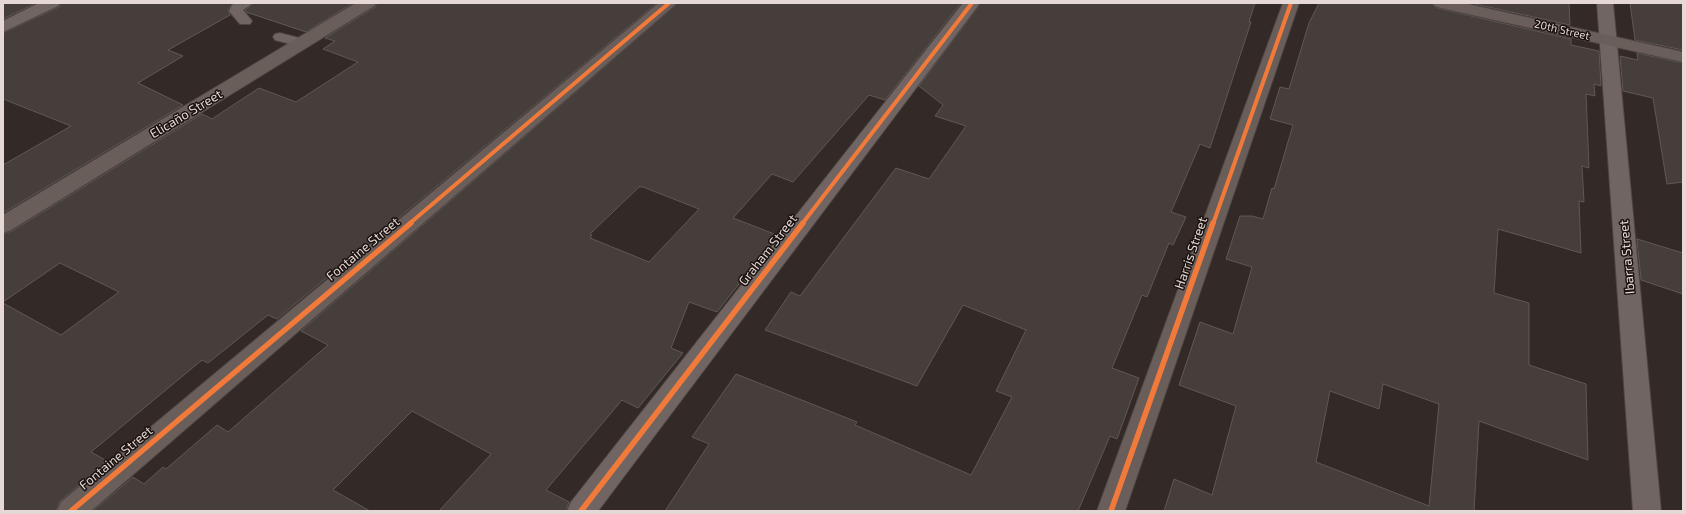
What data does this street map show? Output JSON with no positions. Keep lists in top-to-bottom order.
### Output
{
  "streets": {
    "street": [
      "20th Street",
      "Elicaño Street",
      "Fontaine Street",
      "Graham Street",
      "Harris Street",
      "Ibarra Street"
    ]
  },
  "crossings": [
    ["20th Street", "Ibarra Street"]
  ]
}
